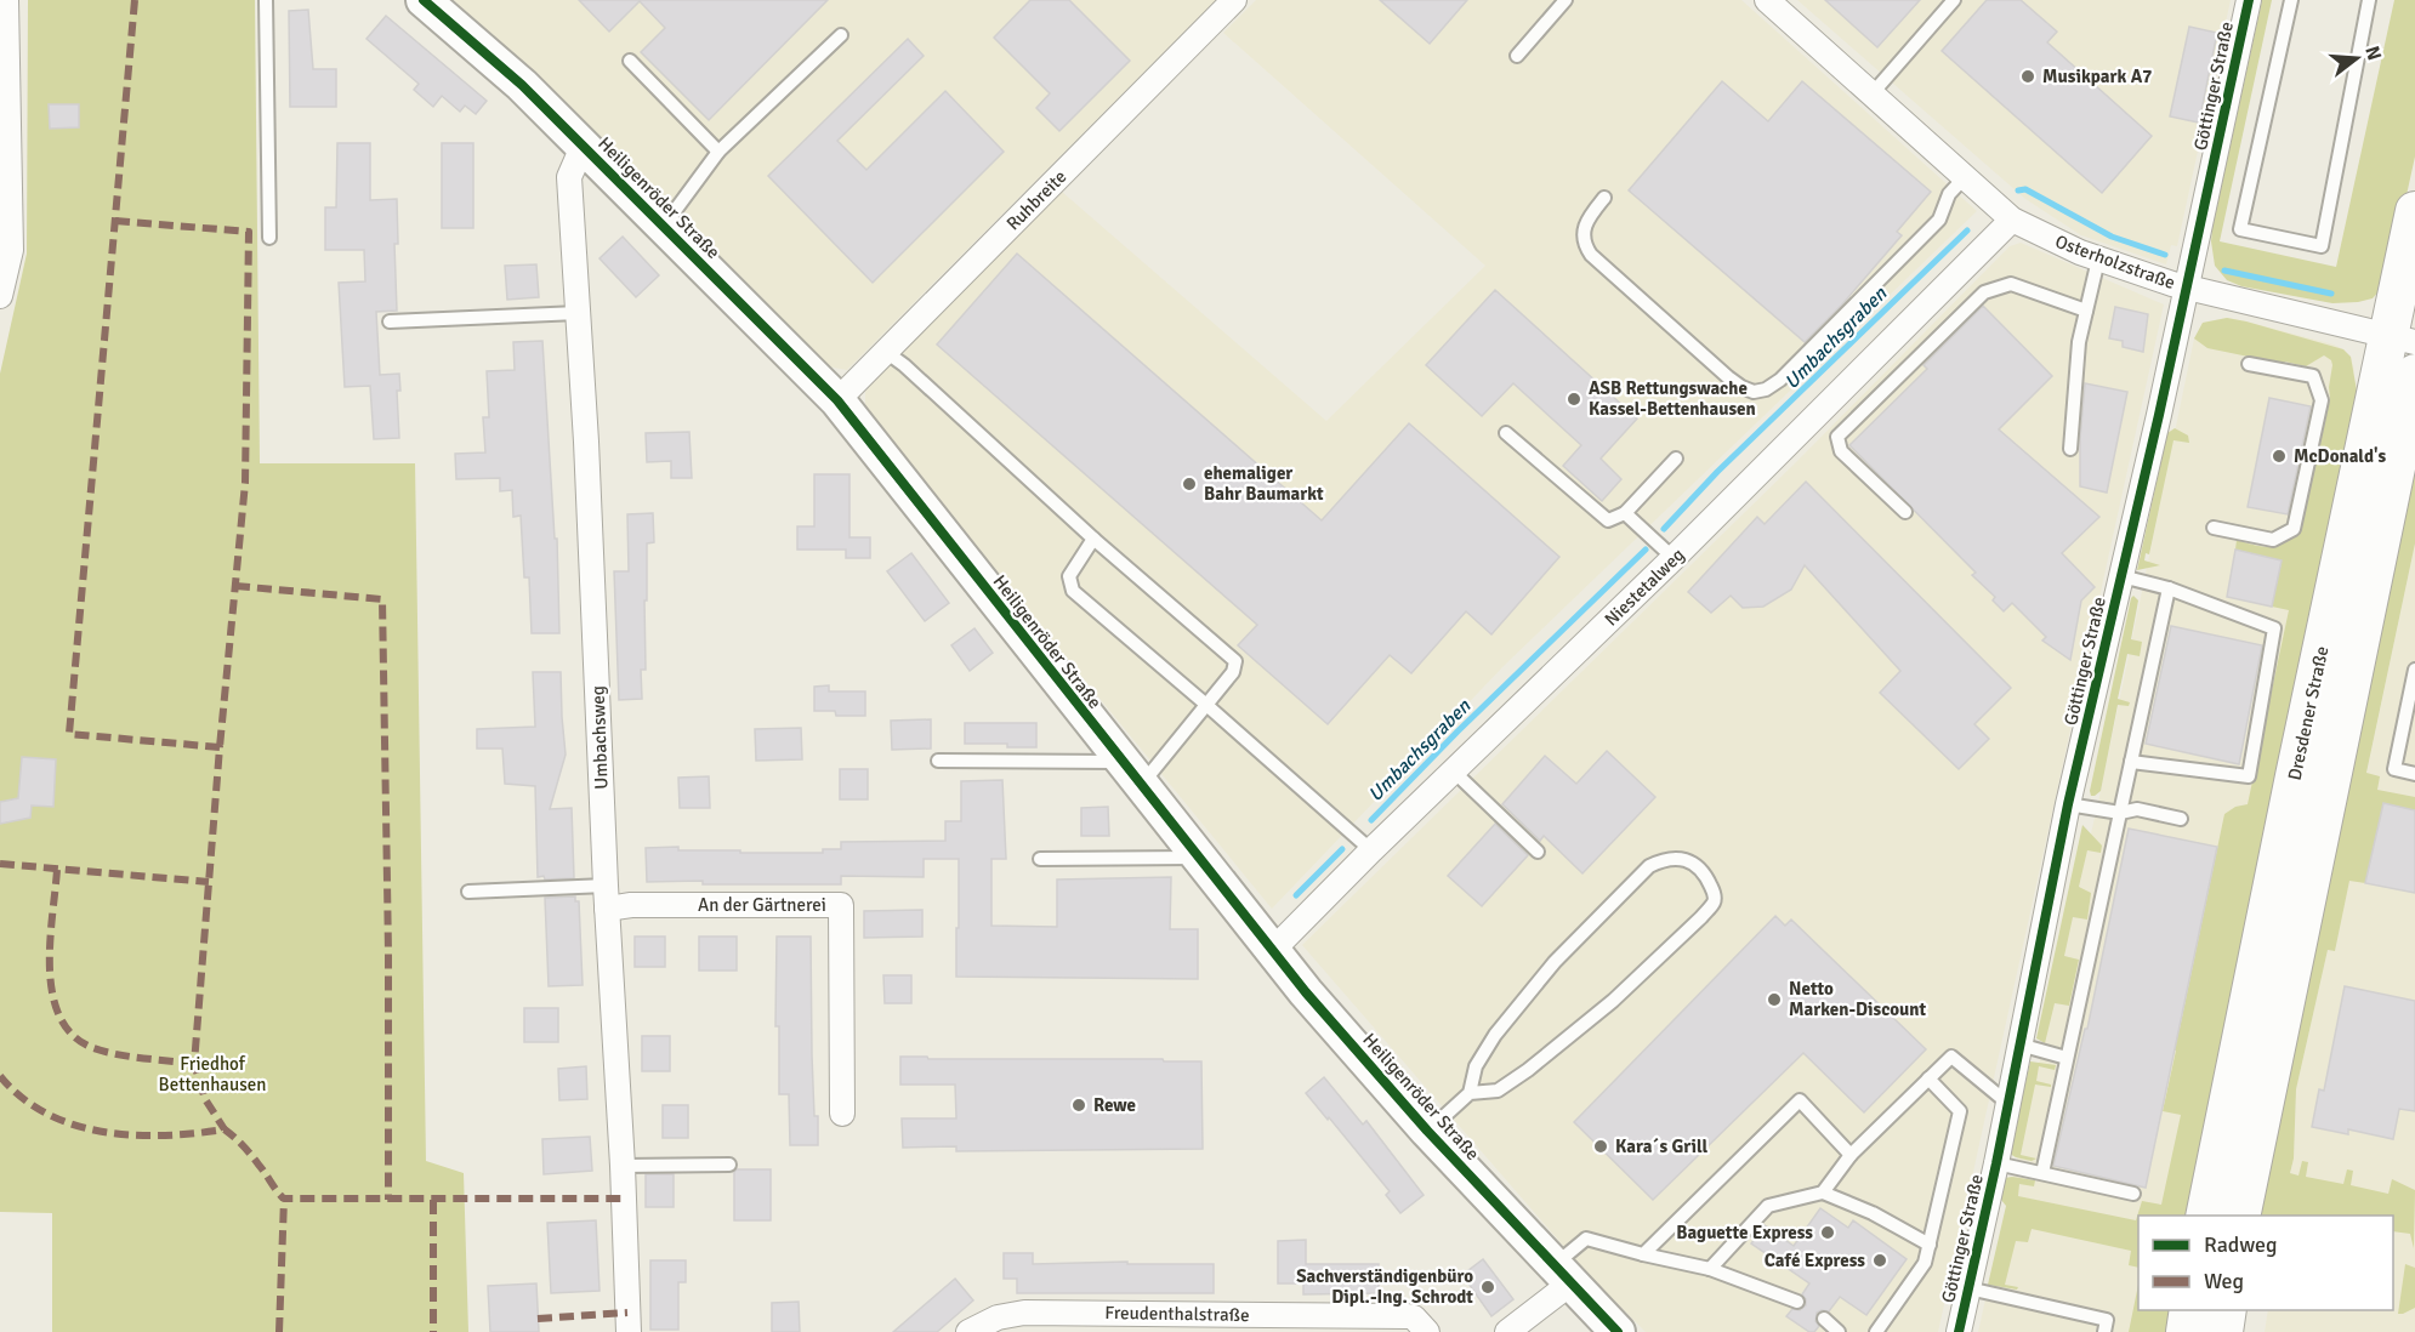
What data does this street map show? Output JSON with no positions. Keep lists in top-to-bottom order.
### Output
{
  "streets": {
    "main road": ["Dresdener Straße"],
    "street": [
      "Göttinger Straße",
      "Heiligenröder Straße",
      "Ruhbreite",
      "Osterholzstraße",
      "Niestetalweg",
      "Umbachsweg",
      "An der Gärtnerei",
      "Freudenthalstraße"
    ]
  },
  "crossings": [
    ["Göttinger Straße", "Osterholzstraße"],
    ["Heiligenröder Straße", "Ruhbreite"],
    ["Heiligenröder Straße", "Niestetalweg"],
    ["Heiligenröder Straße", "Umbachsweg"],
    ["Osterholzstraße", "Niestetalweg"],
    ["Osterholzstraße", "Dresdener Straße"],
    ["Umbachsweg", "An der Gärtnerei"]
  ],
  "water": ["Umbachsgraben"],
  "parks": ["Friedhof Bettenhausen"],
  "places": [
    "Musikpark A7",
    "ASB Rettungswache Kassel-Bettenhausen",
    "McDonald's",
    "ehemaliger Bahr Baumarkt",
    "Netto Marken-Discount",
    "Rewe",
    "Kara´s Grill",
    "Baguette Express",
    "Café Express",
    "Sachverständigenbüro Dipl.-Ing. Schrodt"
  ],
  "legend": ["Radweg", "Weg"],
  "north": "right"
}
